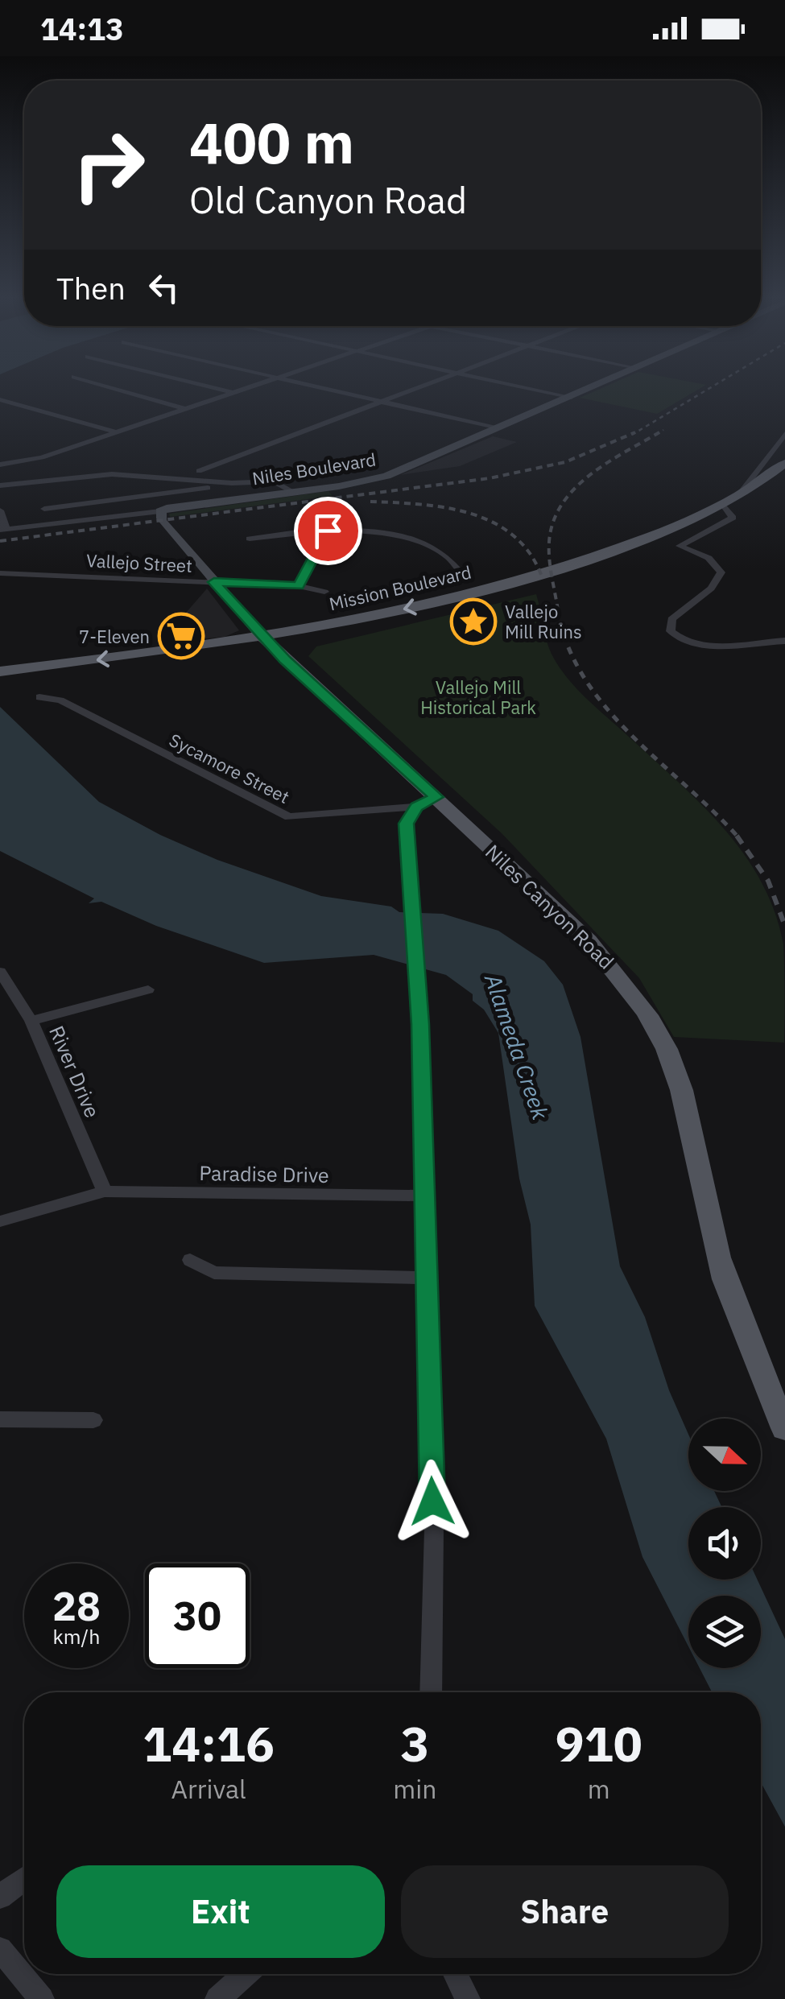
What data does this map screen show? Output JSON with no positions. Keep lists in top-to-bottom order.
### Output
{
  "streets": {
    "main road": ["Niles Boulevard", "Mission Boulevard", "Niles Canyon Road"],
    "street": [
      "Vallejo Street",
      "Sycamore Street",
      "River Drive",
      "Paradise Drive"
    ]
  },
  "crossings": [
    ["Mission Boulevard", "Niles Canyon Road"],
    ["Sycamore Street", "Niles Canyon Road"],
    ["River Drive", "Paradise Drive"]
  ],
  "water": ["Alameda Creek"],
  "parks": ["Vallejo Mill Historical Park"],
  "places": {
    "place": ["Vallejo Mill Ruins"],
    "supermarket": ["7-Eleven"]
  },
  "north": "right",
  "page": {
    "status": "14:13",
    "turn": ["400 m", "Old Canyon Road"],
    "then": "Then",
    "speed": "28 km/h",
    "limit": "30",
    "eta": [
      "14:16",
      "Arrival",
      "3",
      "min",
      "910",
      "m"
    ],
    "buttons": ["Exit", "Share"]
  }
}
